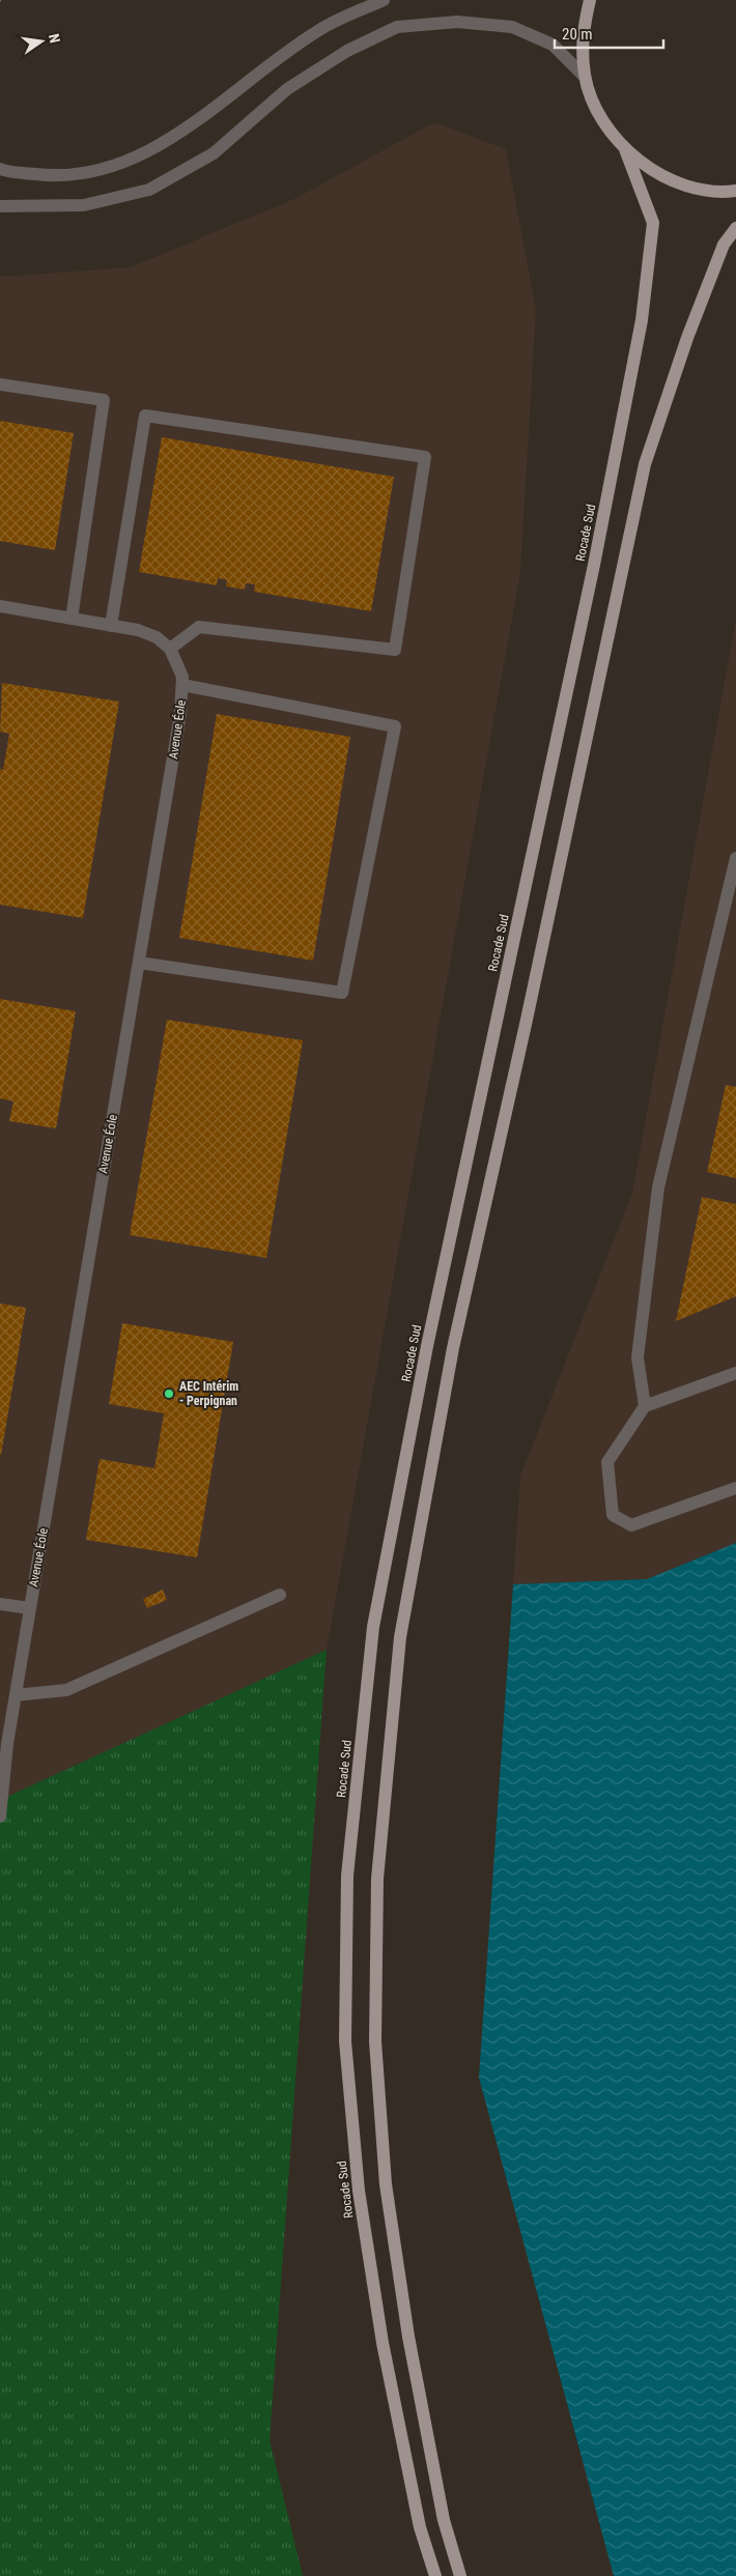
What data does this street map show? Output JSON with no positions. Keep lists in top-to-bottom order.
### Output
{
  "streets": {
    "main road": ["Rocade Sud"],
    "street": ["Avenue Éole"]
  },
  "places": ["AEC Intérim - Perpignan"],
  "scale_bar": "20 m",
  "north": "right"
}
